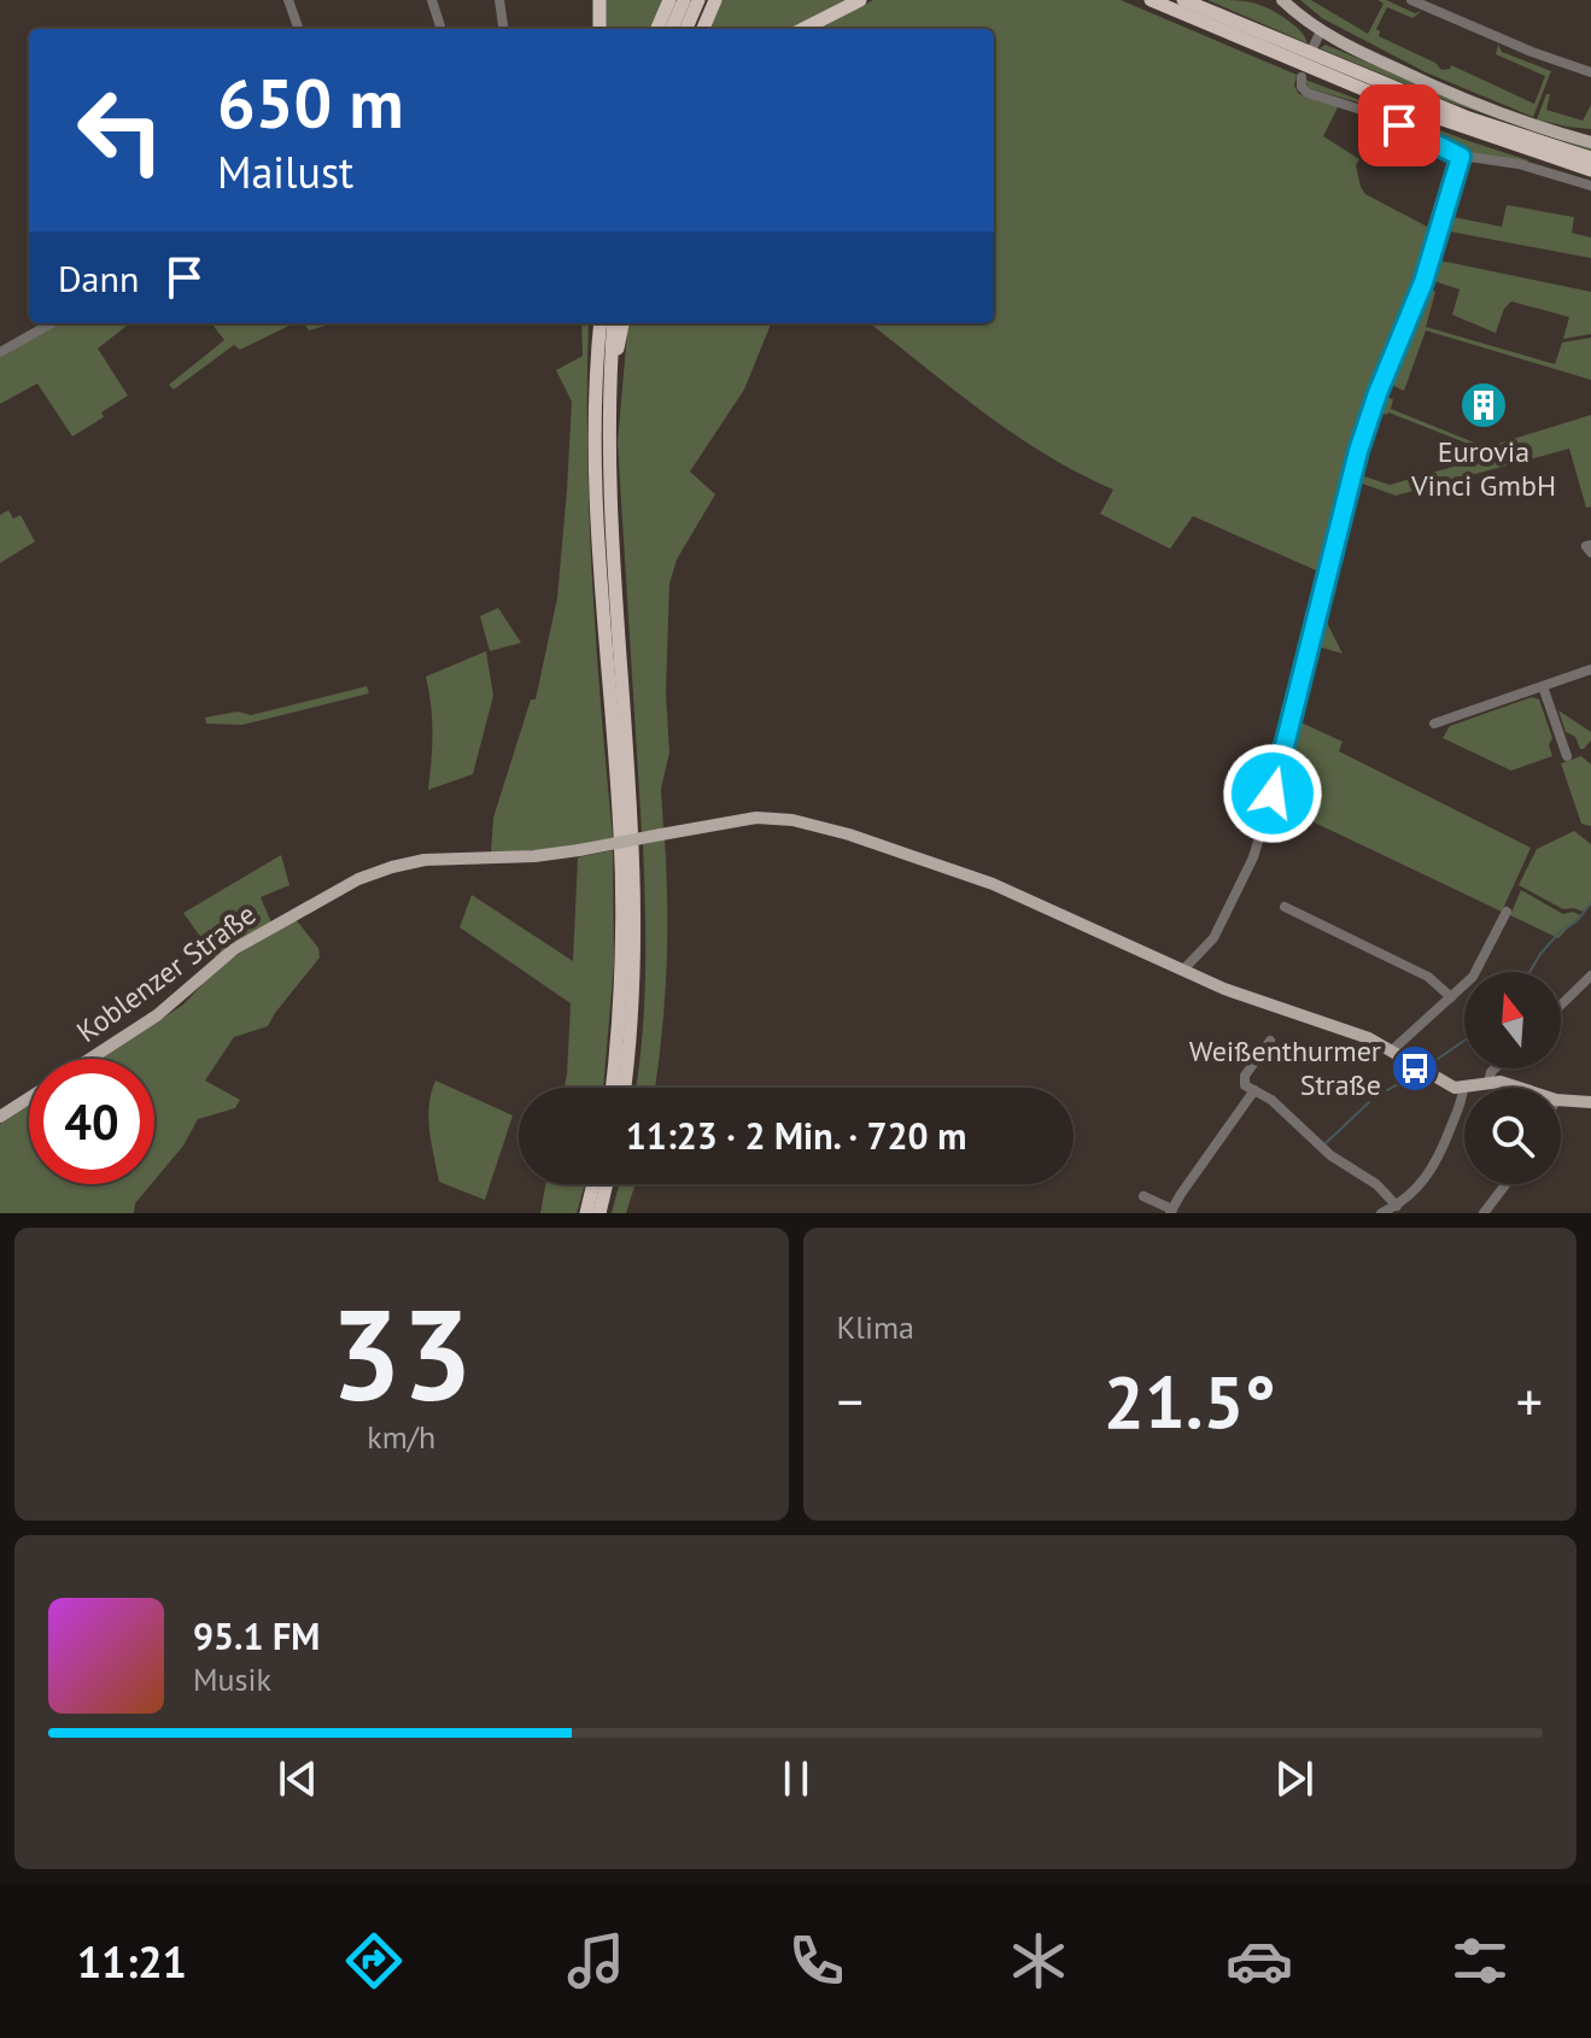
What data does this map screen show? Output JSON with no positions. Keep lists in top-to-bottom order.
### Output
{
  "streets": {
    "main road": ["Koblenzer Straße"]
  },
  "places": {
    "building": ["Eurovia Vinci GmbH"],
    "bus stop": ["Weißenthurmer Straße"]
  },
  "north": "top",
  "page": {
    "turn": ["650 m", "Mailust"],
    "then": "Dann",
    "limit": "40",
    "trip": "11:23 · 2 Min. · 720 m",
    "tile": [
      ["33", "km/h"],
      "Klima"
    ],
    "heat": ["−", "21.5°", "+"],
    "song": ["95.1 FM", "Musik"],
    "tabs": "11:21"
  }
}
